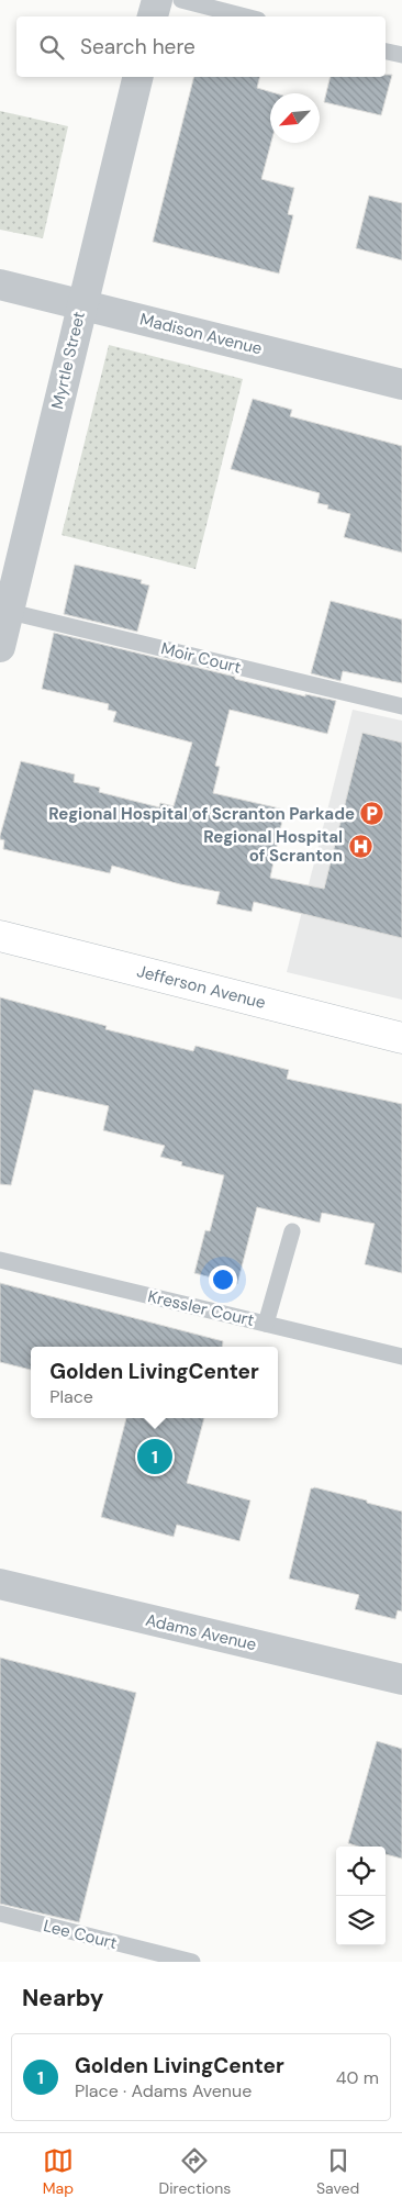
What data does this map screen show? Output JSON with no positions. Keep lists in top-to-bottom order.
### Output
{
  "streets": {
    "main road": ["Jefferson Avenue"],
    "street": ["Madison Avenue", "Myrtle Street", "Adams Avenue"],
    "lane": ["Moir Court", "Kressler Court", "Lee Court"]
  },
  "crossings": [
    ["Madison Avenue", "Myrtle Street"],
    ["Myrtle Street", "Moir Court"]
  ],
  "places": {
    "parking": ["Regional Hospital of Scranton Parkade"],
    "hospital": ["Regional Hospital of Scranton"]
  },
  "north": "bottom left",
  "page": {
    "search": "Search here",
    "popup": ["Golden LivingCenter", "Place"],
    "pins": "1",
    "heading": "Nearby",
    "list": [
      {
        "mark": "1",
        "name": "Golden LivingCenter",
        "note": "Place · Adams Avenue",
        "value": "40 m"
      }
    ],
    "nav": ["Map", "Directions", "Saved"]
  }
}
